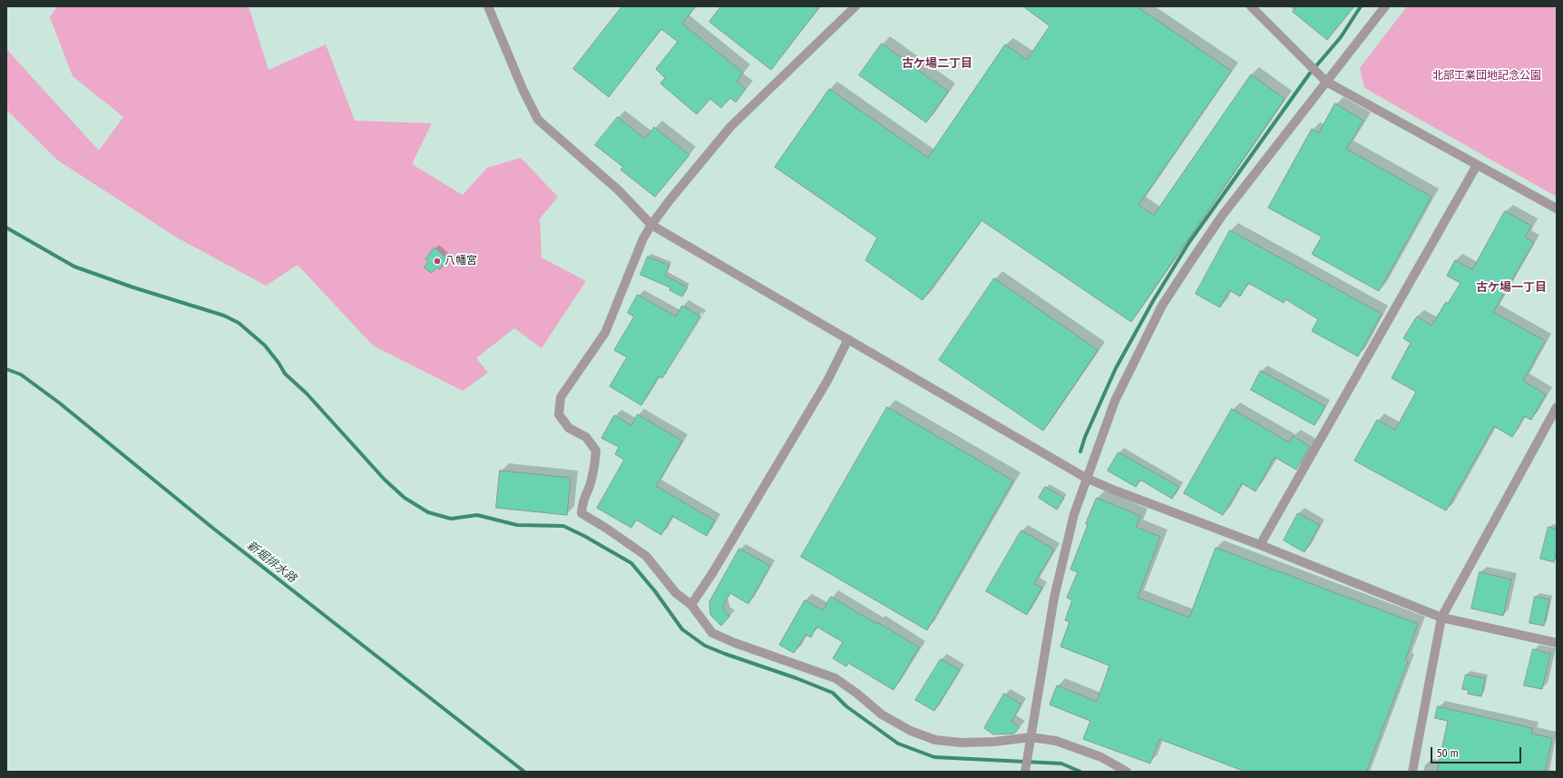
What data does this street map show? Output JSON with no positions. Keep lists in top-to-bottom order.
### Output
{
  "districts": ["古ケ場二丁目", "古ケ場一丁目"],
  "water": ["新堀排水路"],
  "parks": ["北部工業団地記念公園"],
  "places": ["八幡宮"],
  "scale_bar": "50 m"
}
